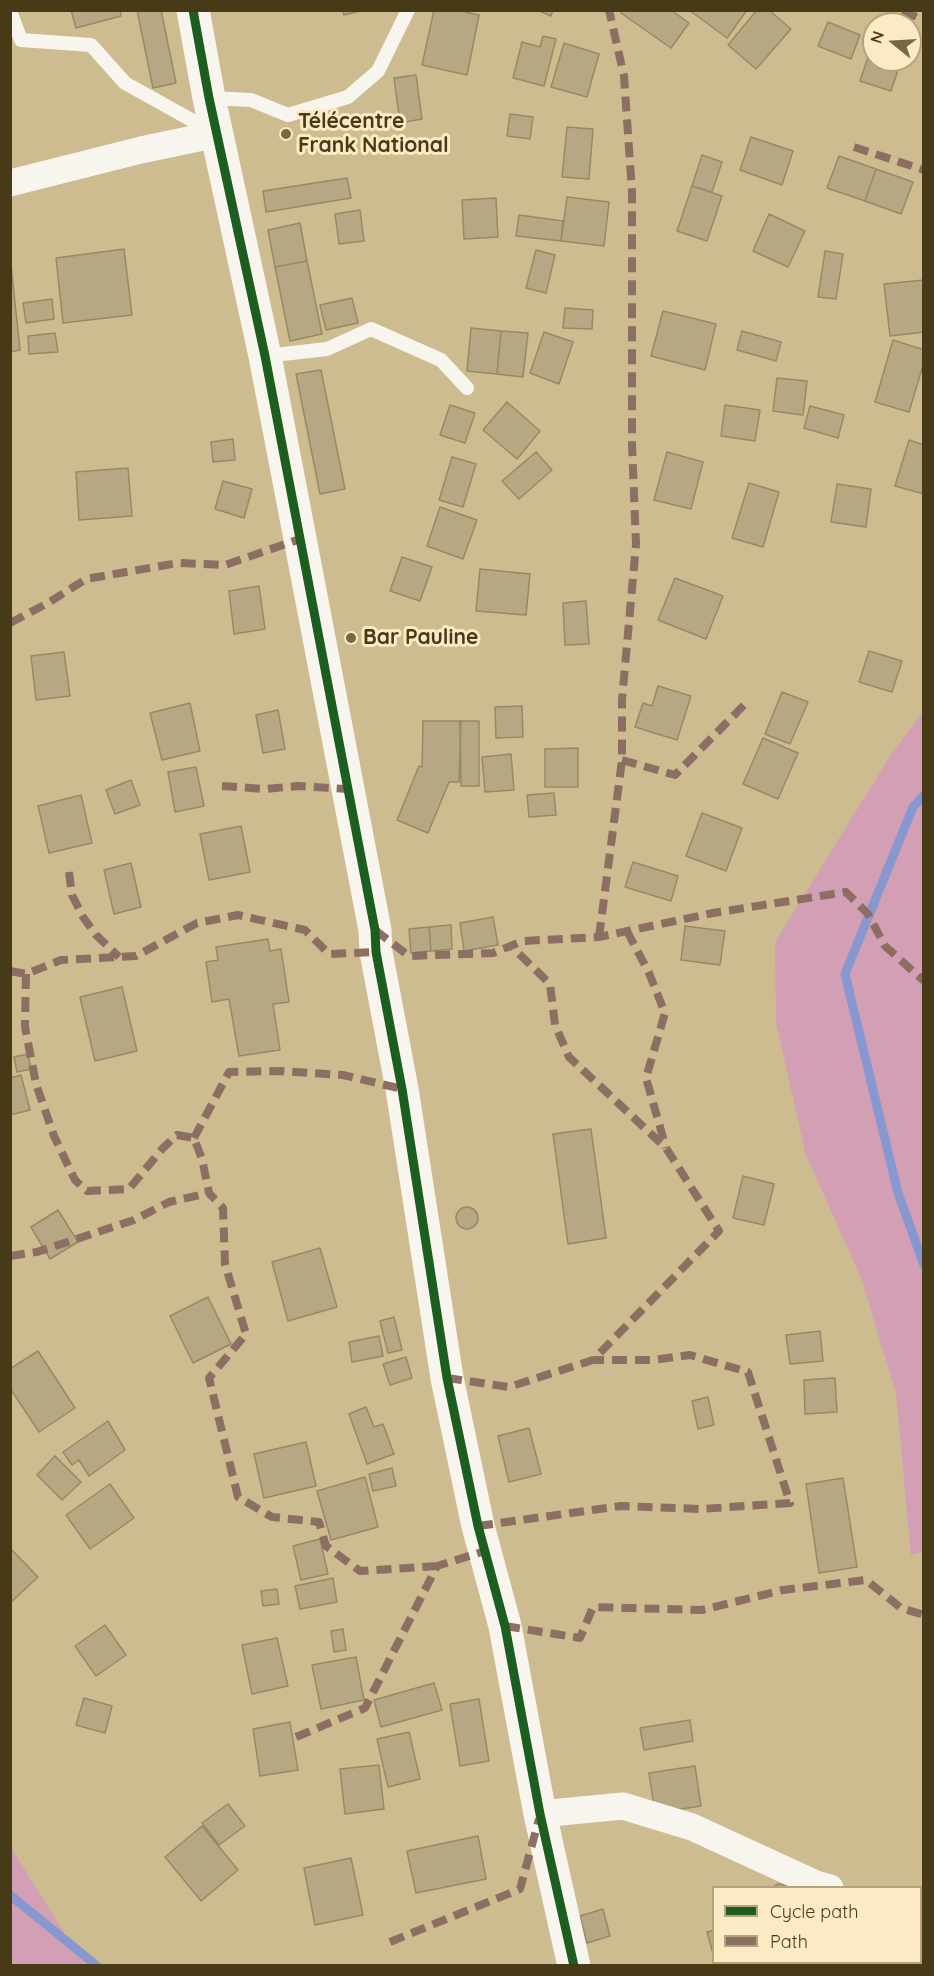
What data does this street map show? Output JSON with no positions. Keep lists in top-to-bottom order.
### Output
{
  "places": ["Télécentre Frank National", "Bar Pauline"],
  "legend": ["Cycle path", "Path"],
  "north": "left"
}
